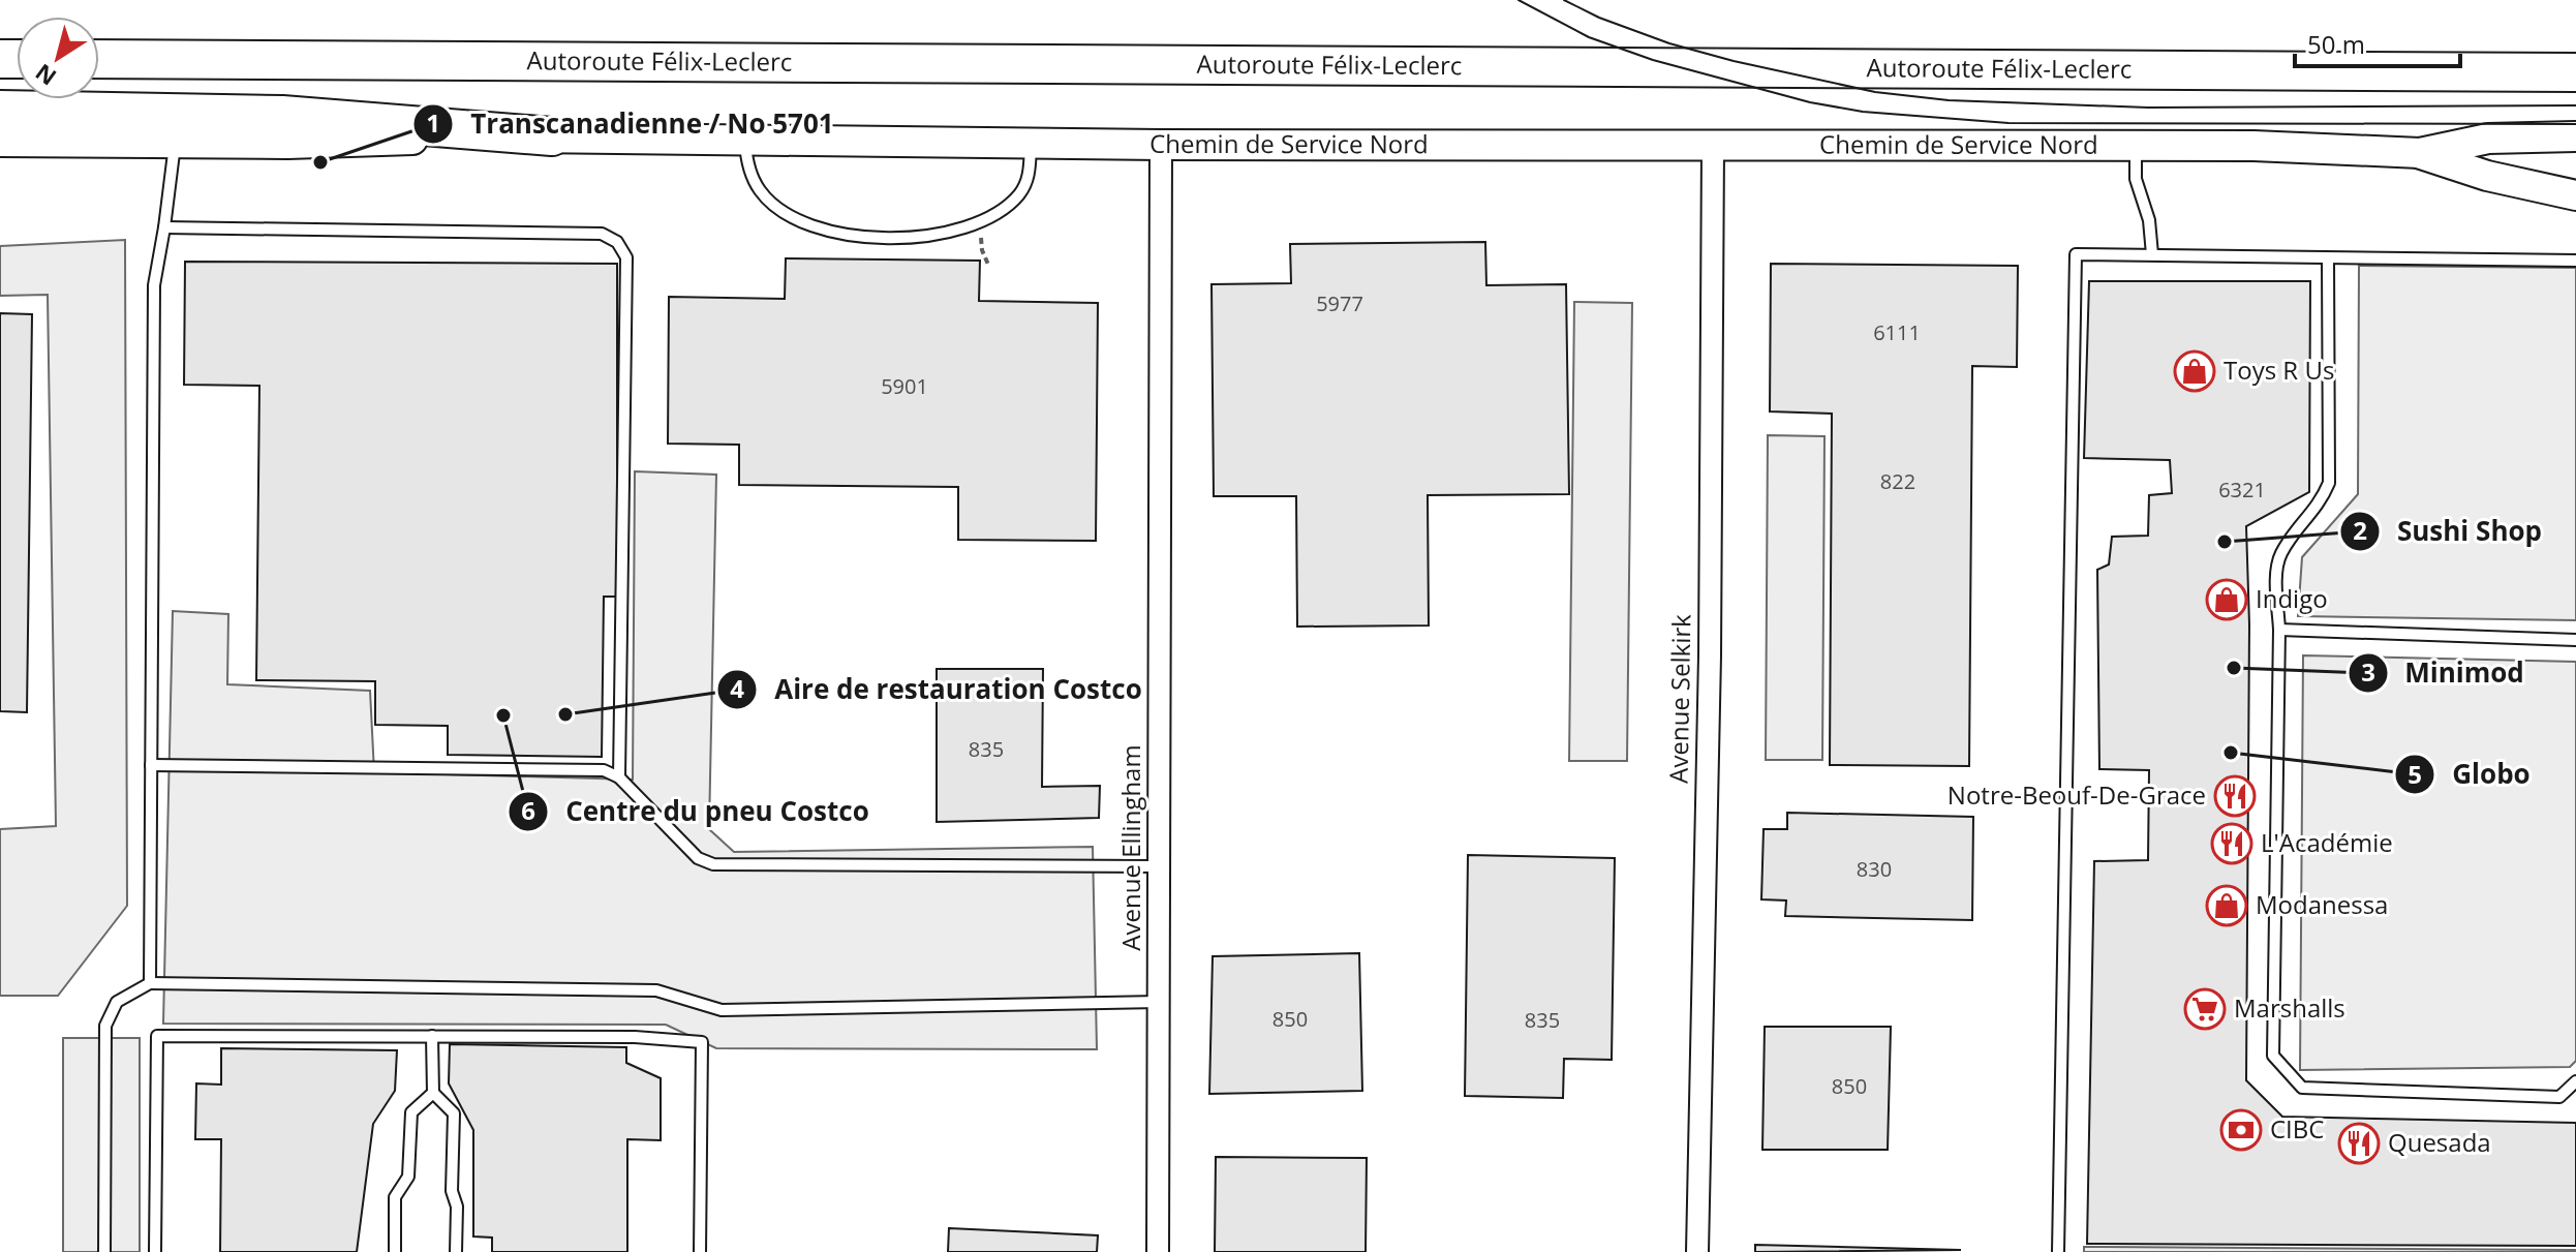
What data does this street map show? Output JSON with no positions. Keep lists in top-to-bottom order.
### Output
{
  "streets": {
    "highway": ["Autoroute Félix-Leclerc"],
    "main road": ["Chemin de Service Nord"],
    "street": ["Avenue Selkirk", "Avenue Ellingham"]
  },
  "crossings": [
    ["Chemin de Service Nord", "Avenue Selkirk"],
    ["Chemin de Service Nord", "Avenue Ellingham"]
  ],
  "places": {
    "other": [
      "Transcanadienne / No 5701",
      "Sushi Shop",
      "Minimod",
      "Aire de restauration Costco",
      "Centre du pneu Costco",
      "Globo"
    ],
    "shop": ["Toys R Us", "Indigo", "Modanessa"],
    "restaurant": ["Notre-Beouf-De-Grace", "L'Académie", "Quesada"],
    "supermarket": ["Marshalls"],
    "bank": ["CIBC"]
  },
  "house_numbers": [
    "5977",
    "6111",
    "5901",
    "822",
    "6321",
    "835",
    "830",
    "850",
    "835",
    "850"
  ],
  "scale_bar": "50 m",
  "north": "bottom left"
}
